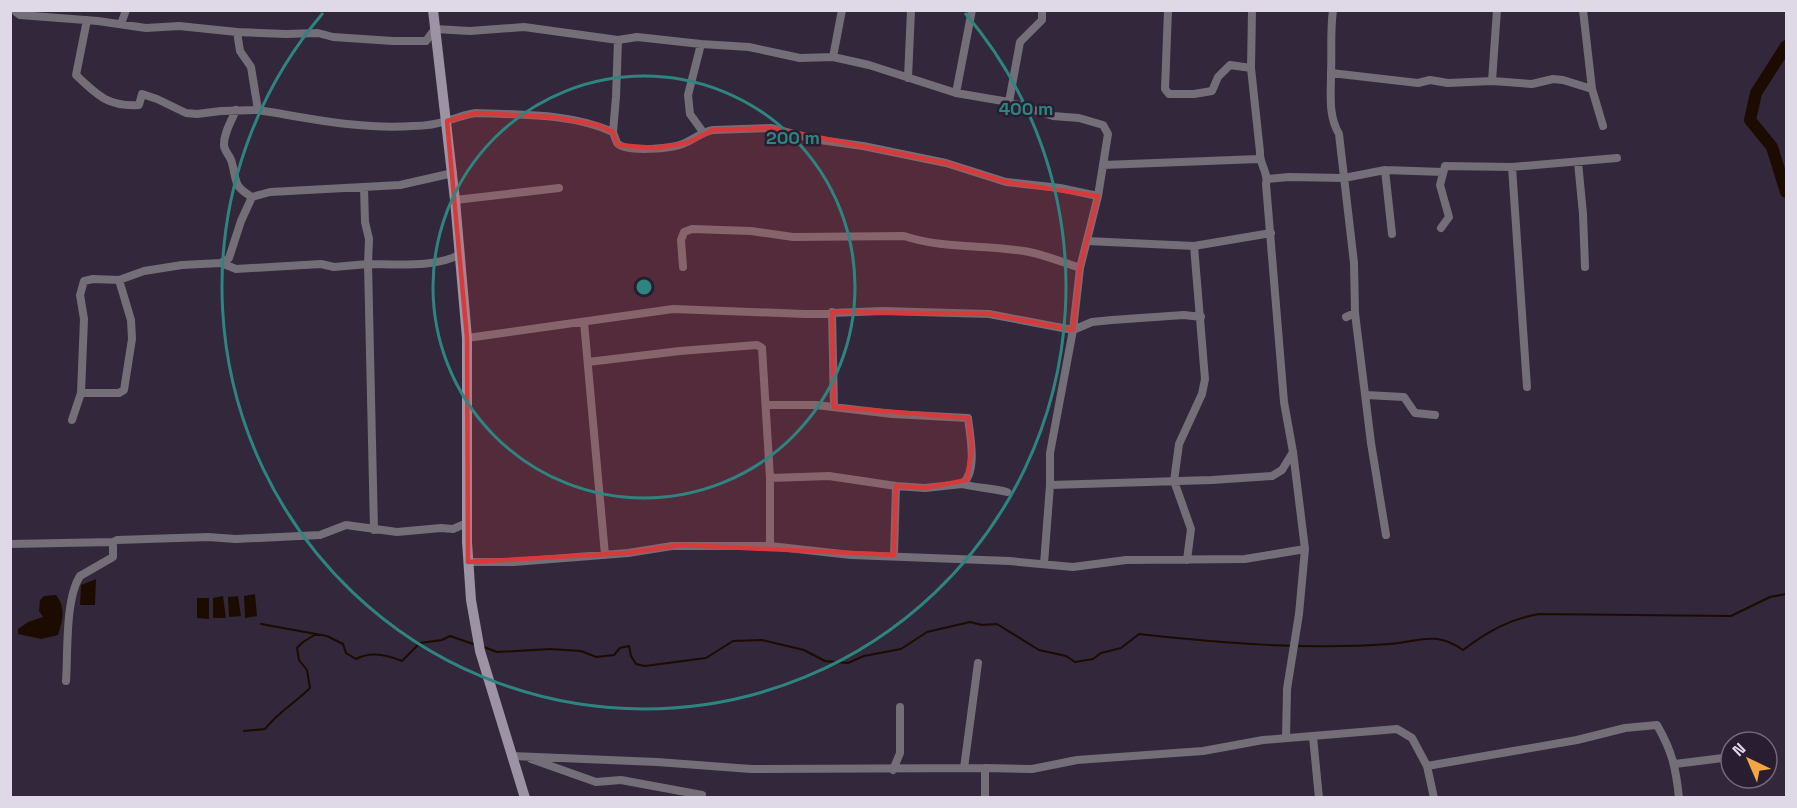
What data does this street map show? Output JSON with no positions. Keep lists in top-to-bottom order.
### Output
{
  "north": "top left",
  "rings": ["400 m", "200 m"]
}
